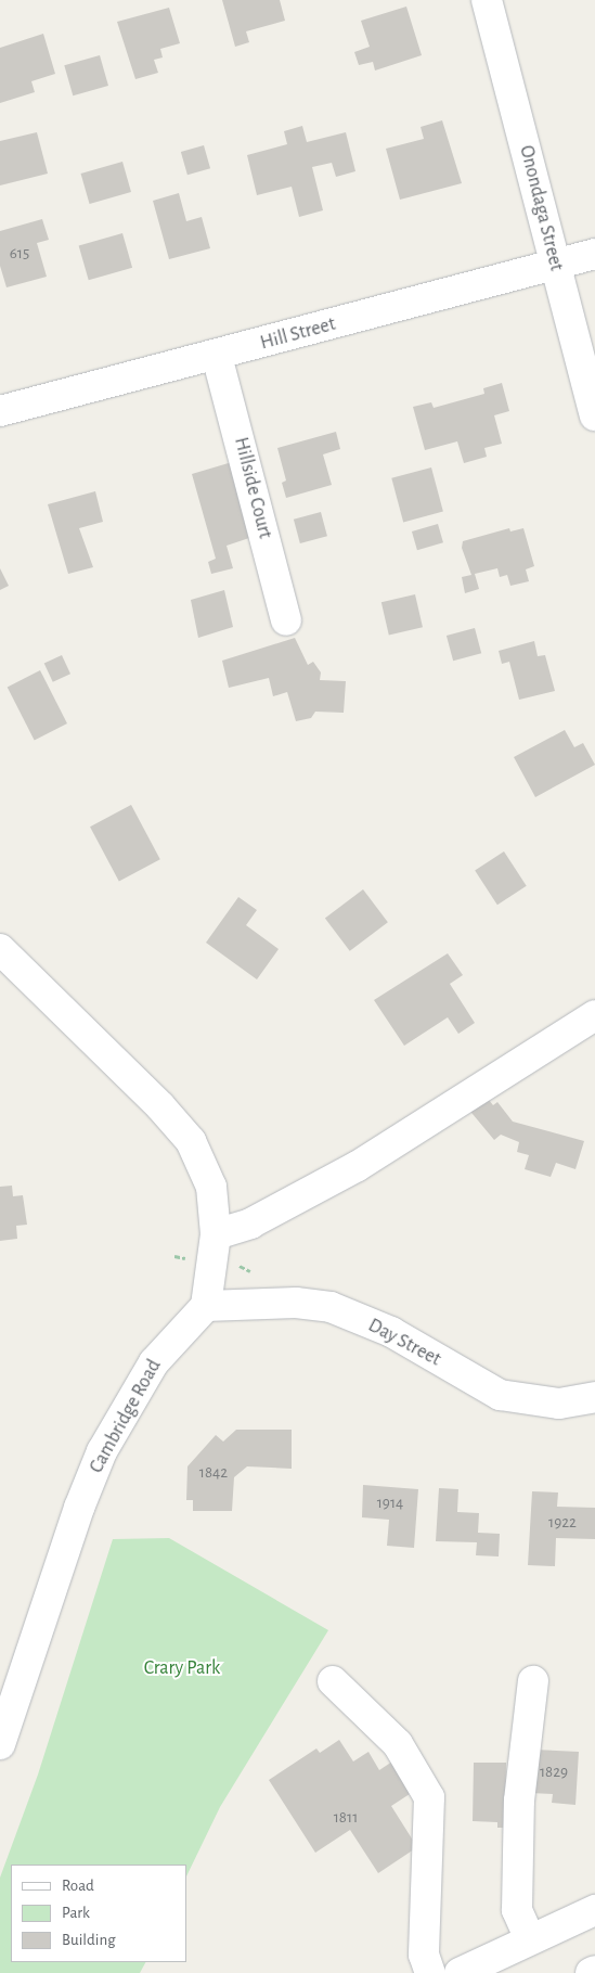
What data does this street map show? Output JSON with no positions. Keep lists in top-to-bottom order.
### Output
{
  "streets": {
    "street": [
      "Onondaga Street",
      "Hill Street",
      "Hillside Court",
      "Day Street",
      "Cambridge Road"
    ]
  },
  "crossings": [
    ["Onondaga Street", "Hill Street"],
    ["Hill Street", "Hillside Court"],
    ["Day Street", "Cambridge Road"]
  ],
  "parks": ["Crary Park"],
  "house_numbers": [
    "615",
    "1842",
    "1914",
    "1922",
    "1829",
    "1811"
  ],
  "legend": ["Road", "Park", "Building"]
}
